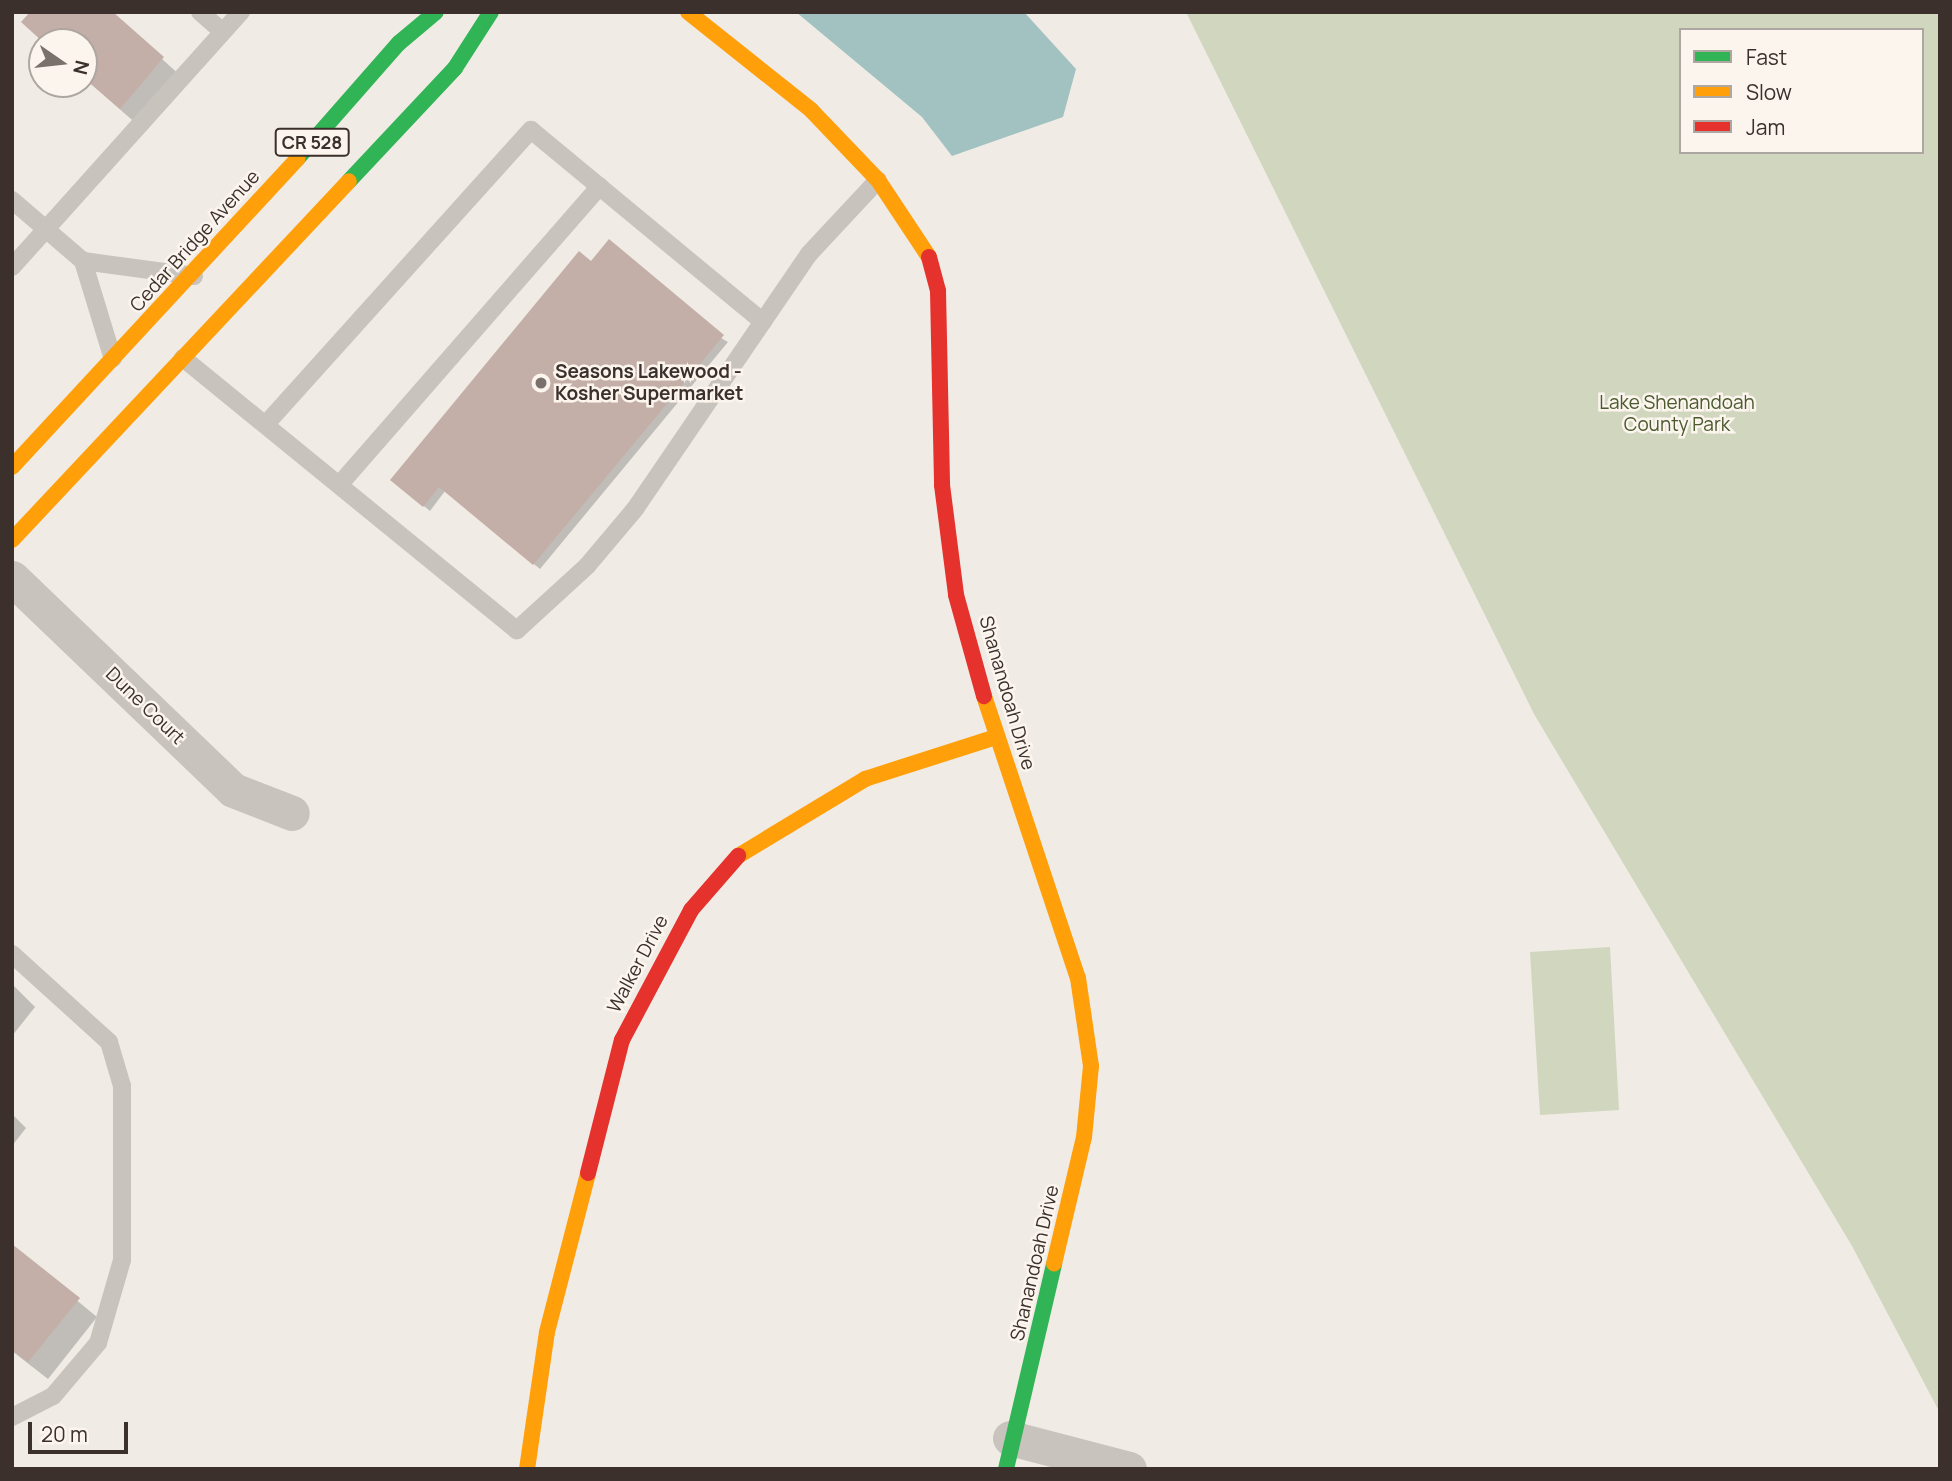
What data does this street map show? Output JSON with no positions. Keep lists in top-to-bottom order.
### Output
{
  "streets": {
    "street": [
      "CR 528",
      "Cedar Bridge Avenue",
      "Shanandoah Drive",
      "Dune Court",
      "Walker Drive"
    ]
  },
  "crossings": [
    ["Shanandoah Drive", "Walker Drive"]
  ],
  "parks": ["Lake Shenandoah County Park"],
  "places": ["Seasons Lakewood - Kosher Supermarket"],
  "legend": ["Fast", "Slow", "Jam"],
  "scale_bar": "20 m",
  "north": "right"
}
